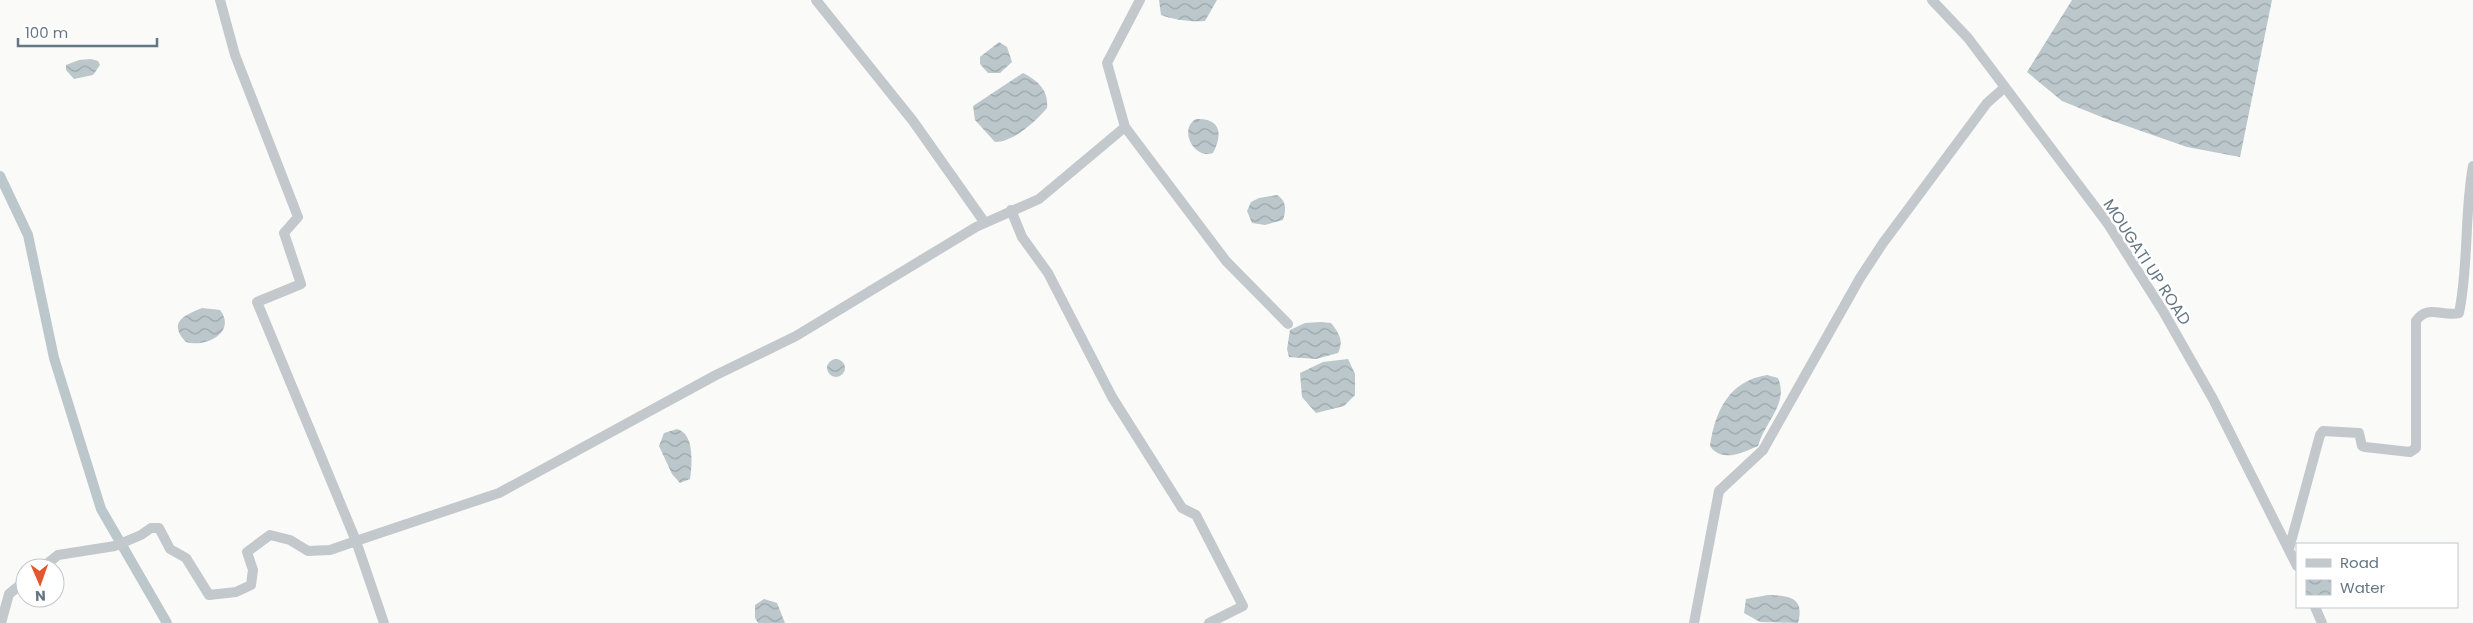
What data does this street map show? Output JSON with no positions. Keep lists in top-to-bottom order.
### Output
{
  "streets": {
    "street": ["MOUGATI UP ROAD"]
  },
  "legend": ["Road", "Water"],
  "scale_bar": "100 m",
  "north": "bottom"
}
